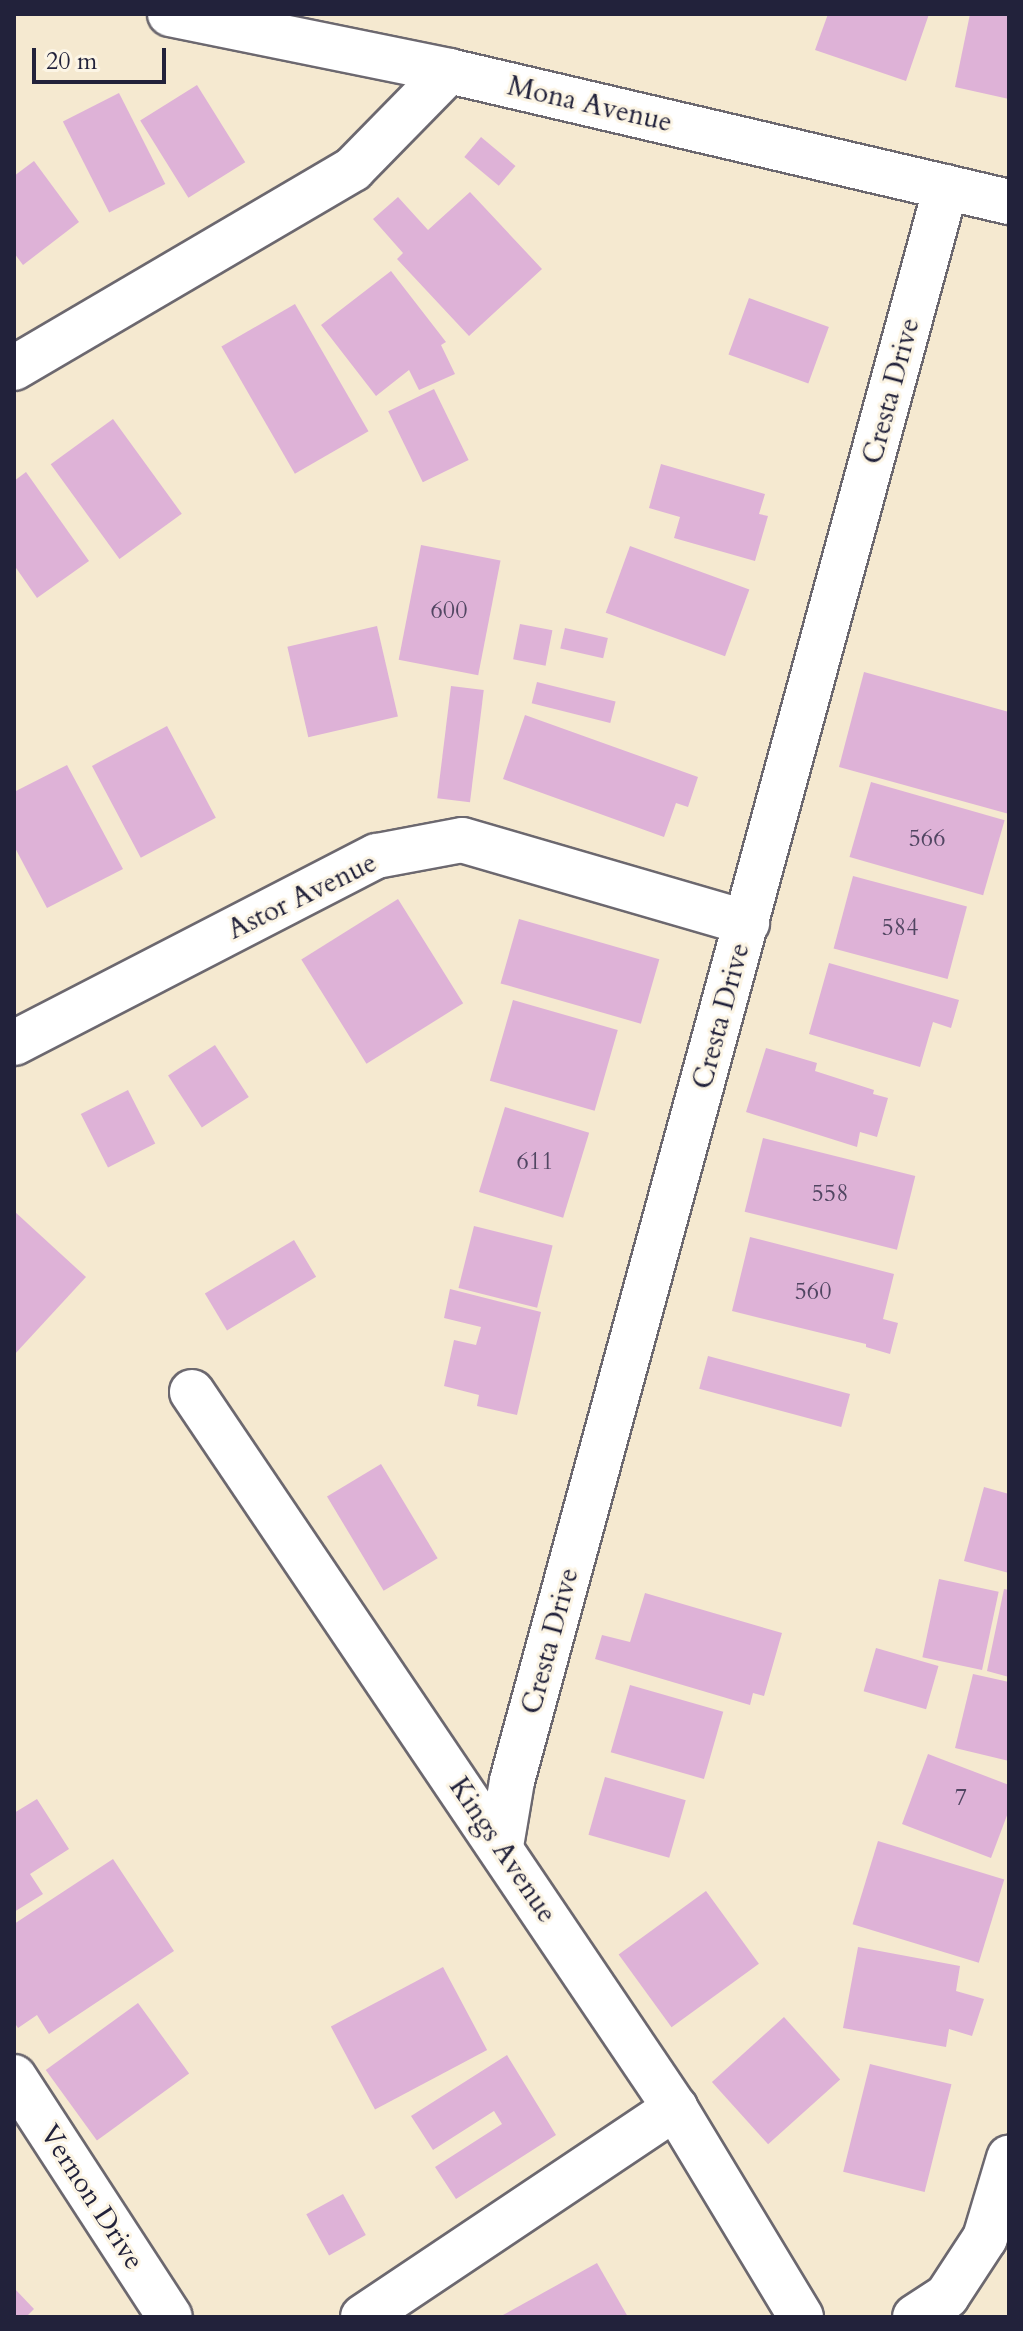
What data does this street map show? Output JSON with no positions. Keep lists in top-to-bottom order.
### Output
{
  "streets": {
    "street": [
      "Mona Avenue",
      "Cresta Drive",
      "Astor Avenue",
      "Kings Avenue",
      "Vernon Drive"
    ]
  },
  "crossings": [
    ["Mona Avenue", "Cresta Drive"],
    ["Cresta Drive", "Astor Avenue"],
    ["Cresta Drive", "Kings Avenue"]
  ],
  "house_numbers": [
    "600",
    "566",
    "584",
    "611",
    "558",
    "560",
    "7"
  ],
  "scale_bar": "20 m"
}
